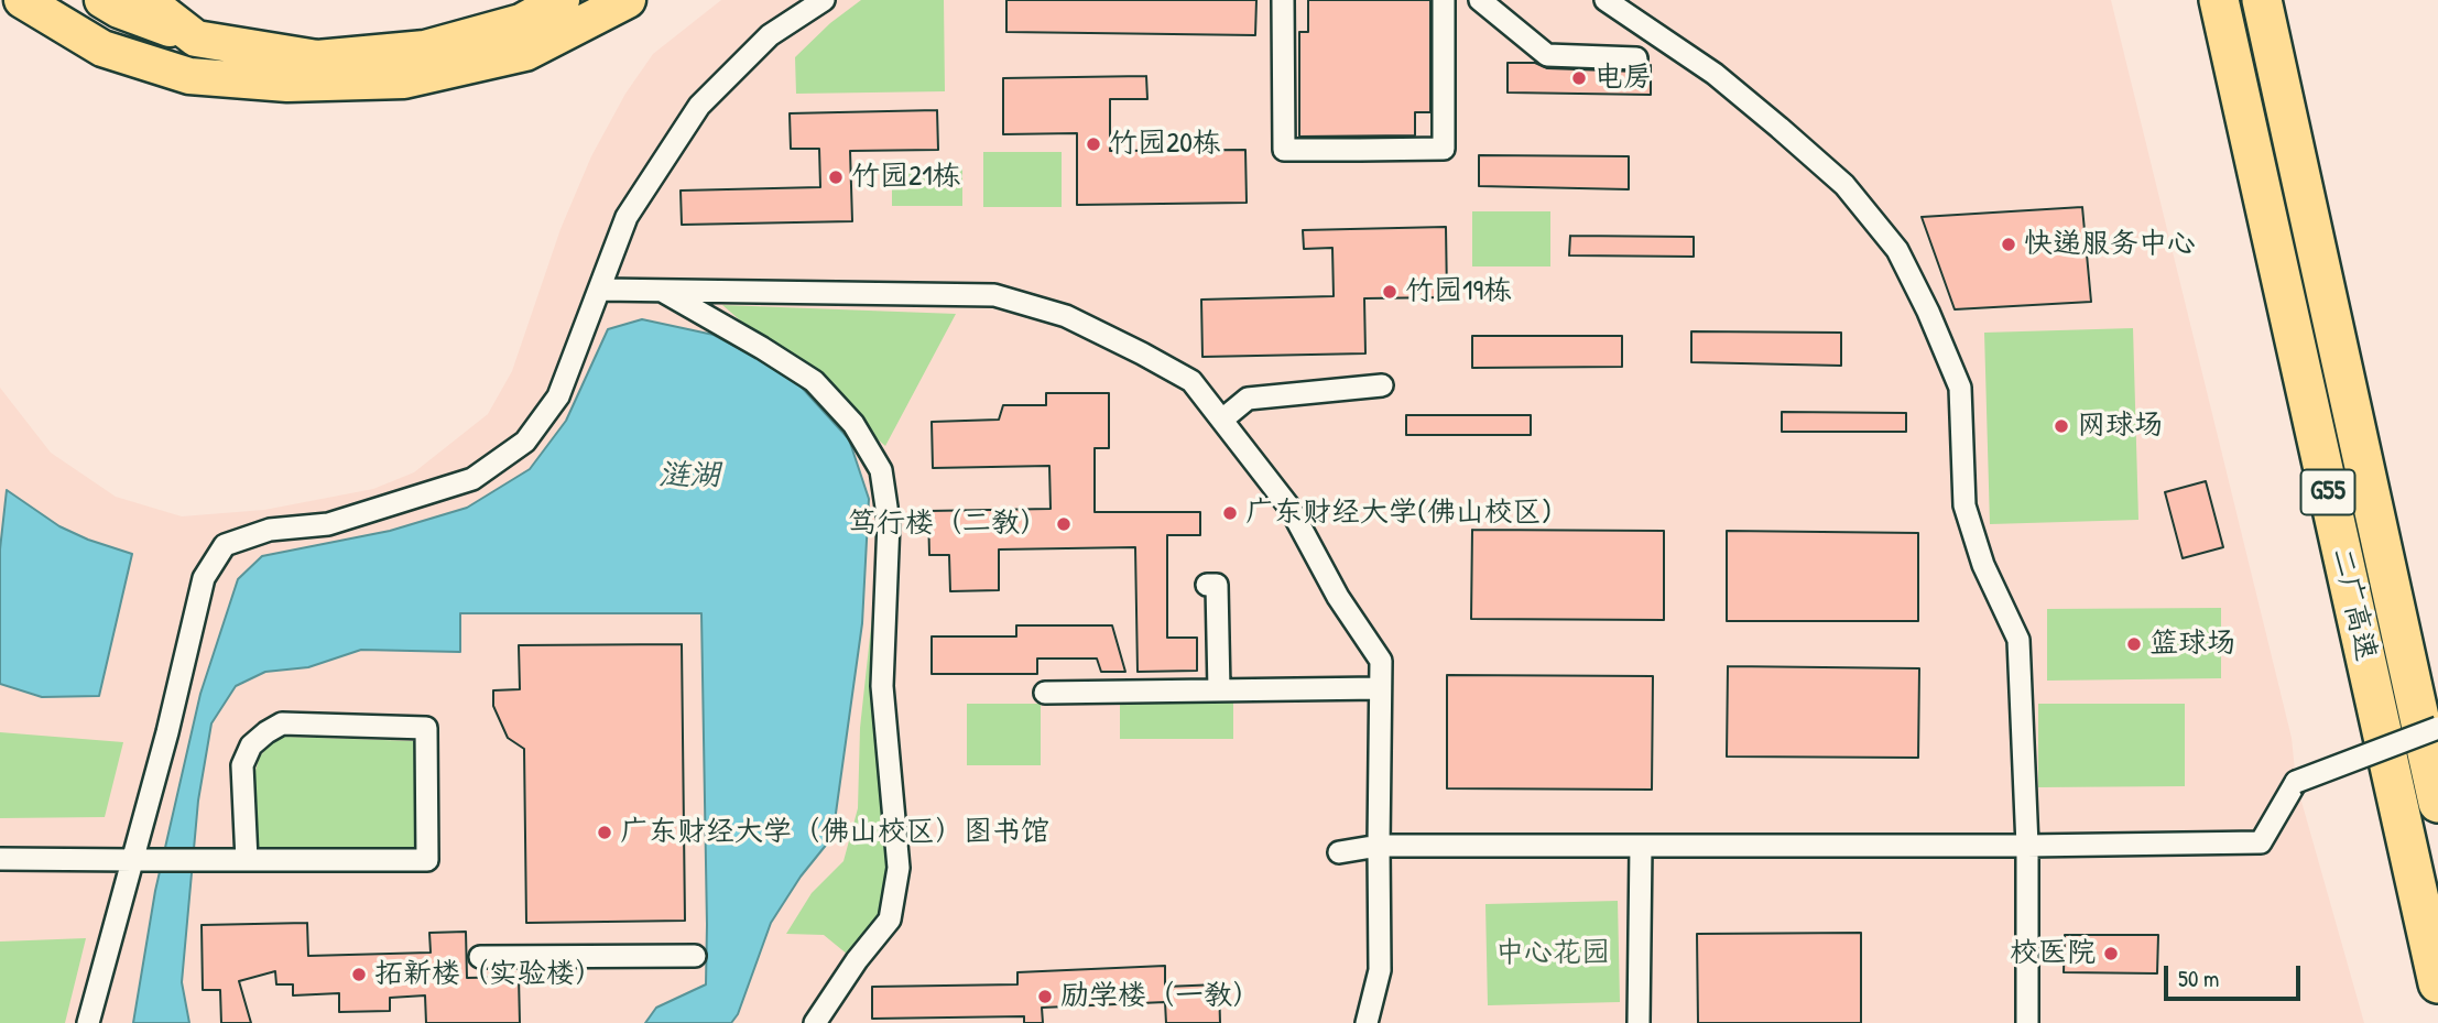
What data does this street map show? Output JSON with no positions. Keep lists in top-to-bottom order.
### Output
{
  "streets": {
    "highway": ["G55", "二广高速"]
  },
  "water": ["涟湖"],
  "parks": ["中心花园"],
  "places": [
    "电房",
    "竹园20栋",
    "竹园21栋",
    "快递服务中心",
    "竹园19栋",
    "网球场",
    "广东财经大学(佛山校区)",
    "笃行楼（二教）",
    "篮球场",
    "广东财经大学（佛山校区）图书馆",
    "校医院",
    "拓新楼（实验楼）",
    "励学楼（一教）"
  ],
  "scale_bar": "50 m"
}
